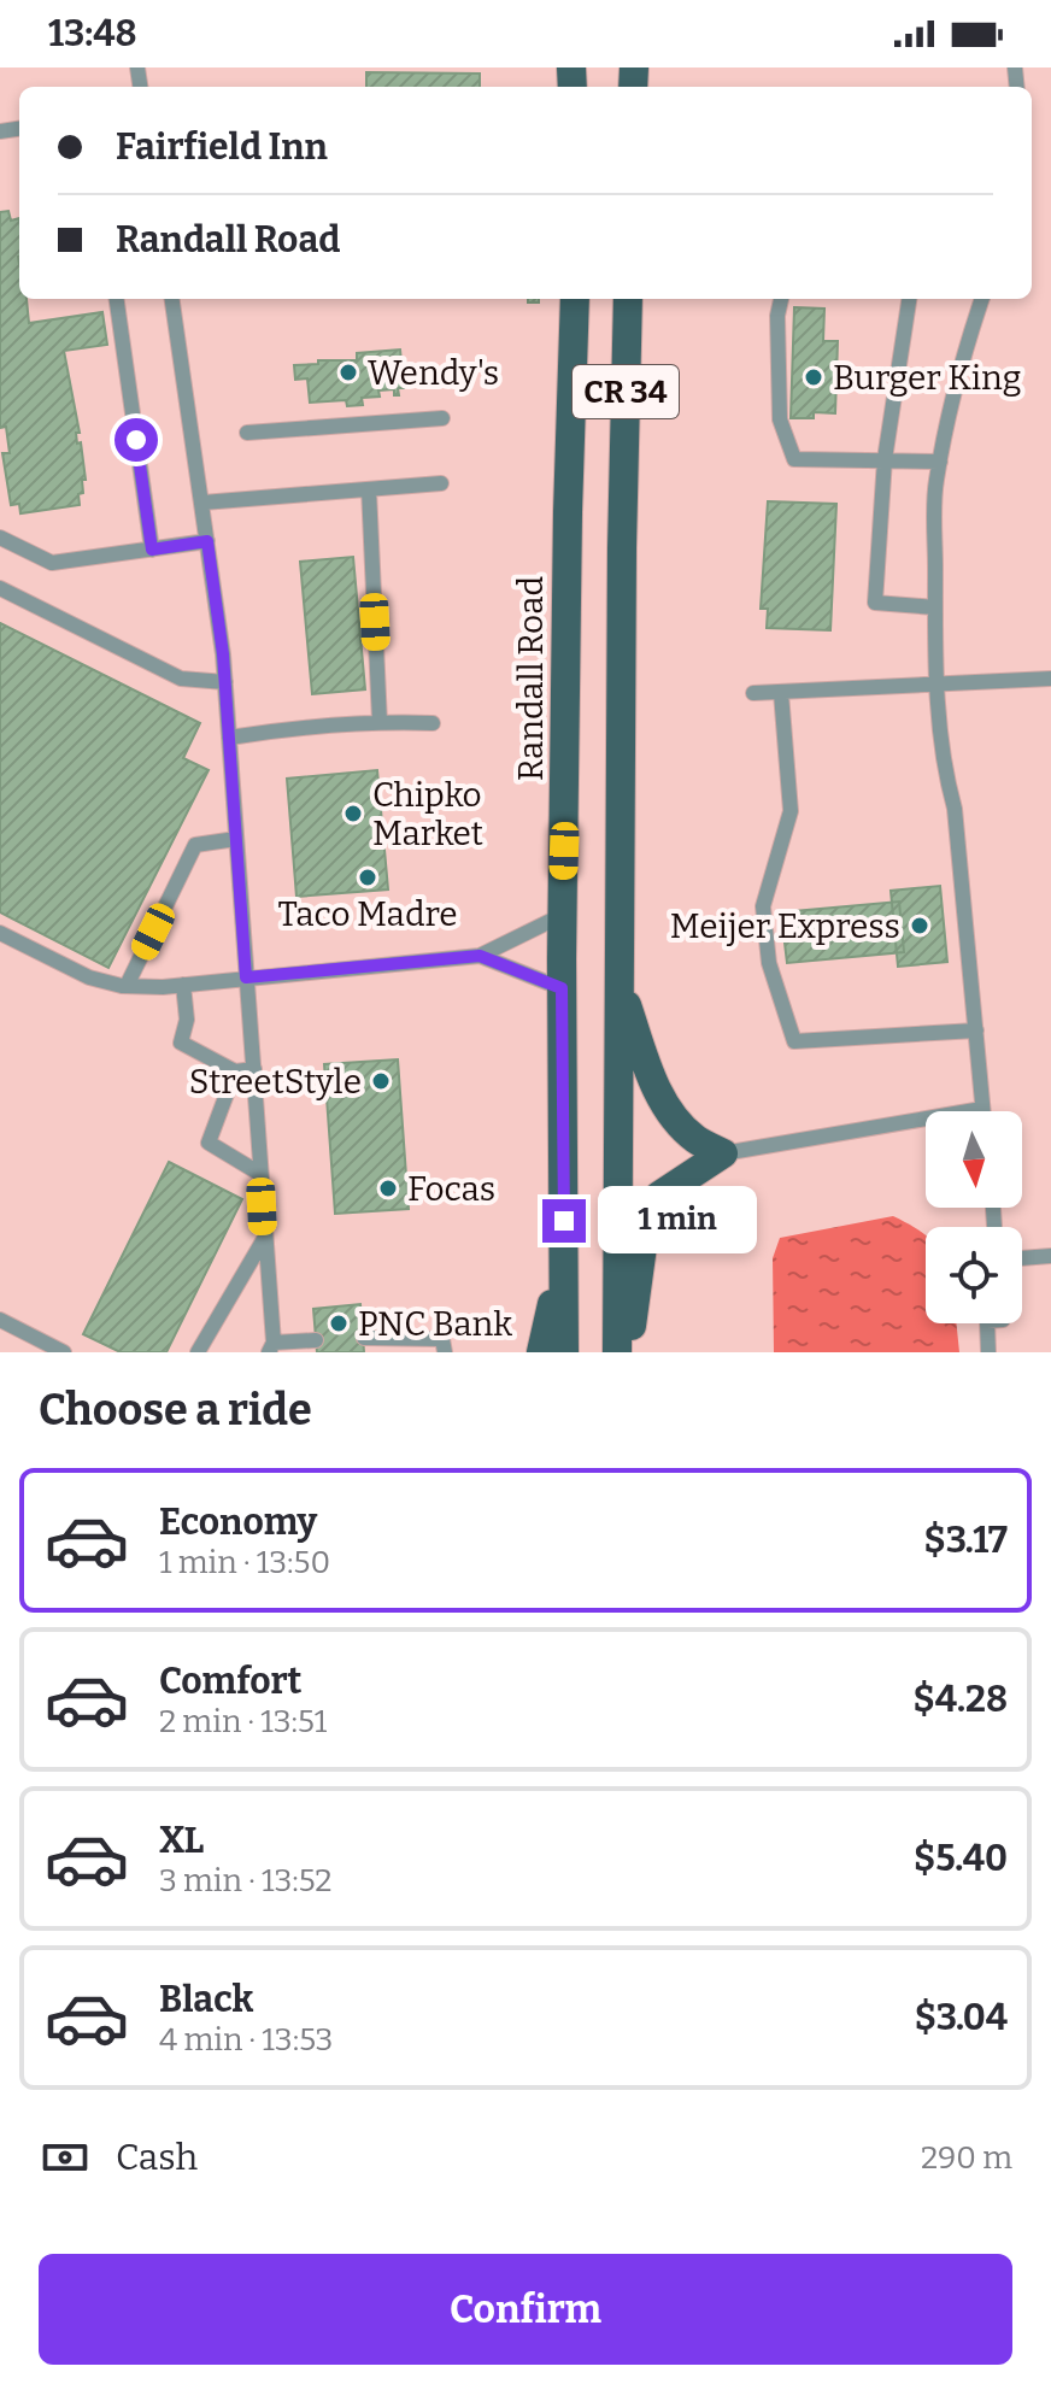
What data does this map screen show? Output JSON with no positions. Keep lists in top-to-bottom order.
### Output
{
  "streets": {
    "main road": ["CR 34", "Randall Road"]
  },
  "places": [
    "Wendy's",
    "Burger King",
    "Chipko Market",
    "Taco Madre",
    "Meijer Express",
    "StreetStyle",
    "Focas",
    "PNC Bank"
  ],
  "north": "bottom",
  "page": {
    "status": "13:48",
    "banner": ["Fairfield Inn", "Randall Road"],
    "bubble": "1 min",
    "heading": "Choose a ride",
    "list": [
      {
        "name": "Economy",
        "note": "1 min · 13:50",
        "value": "$3.17"
      },
      {
        "name": "Comfort",
        "note": "2 min · 13:51",
        "value": "$4.28"
      },
      {
        "name": "XL",
        "note": "3 min · 13:52",
        "value": "$5.40"
      },
      {
        "name": "Black",
        "note": "4 min · 13:53",
        "value": "$3.04"
      }
    ],
    "pay": ["Cash", "290 m"],
    "buttons": "Confirm"
  }
}
